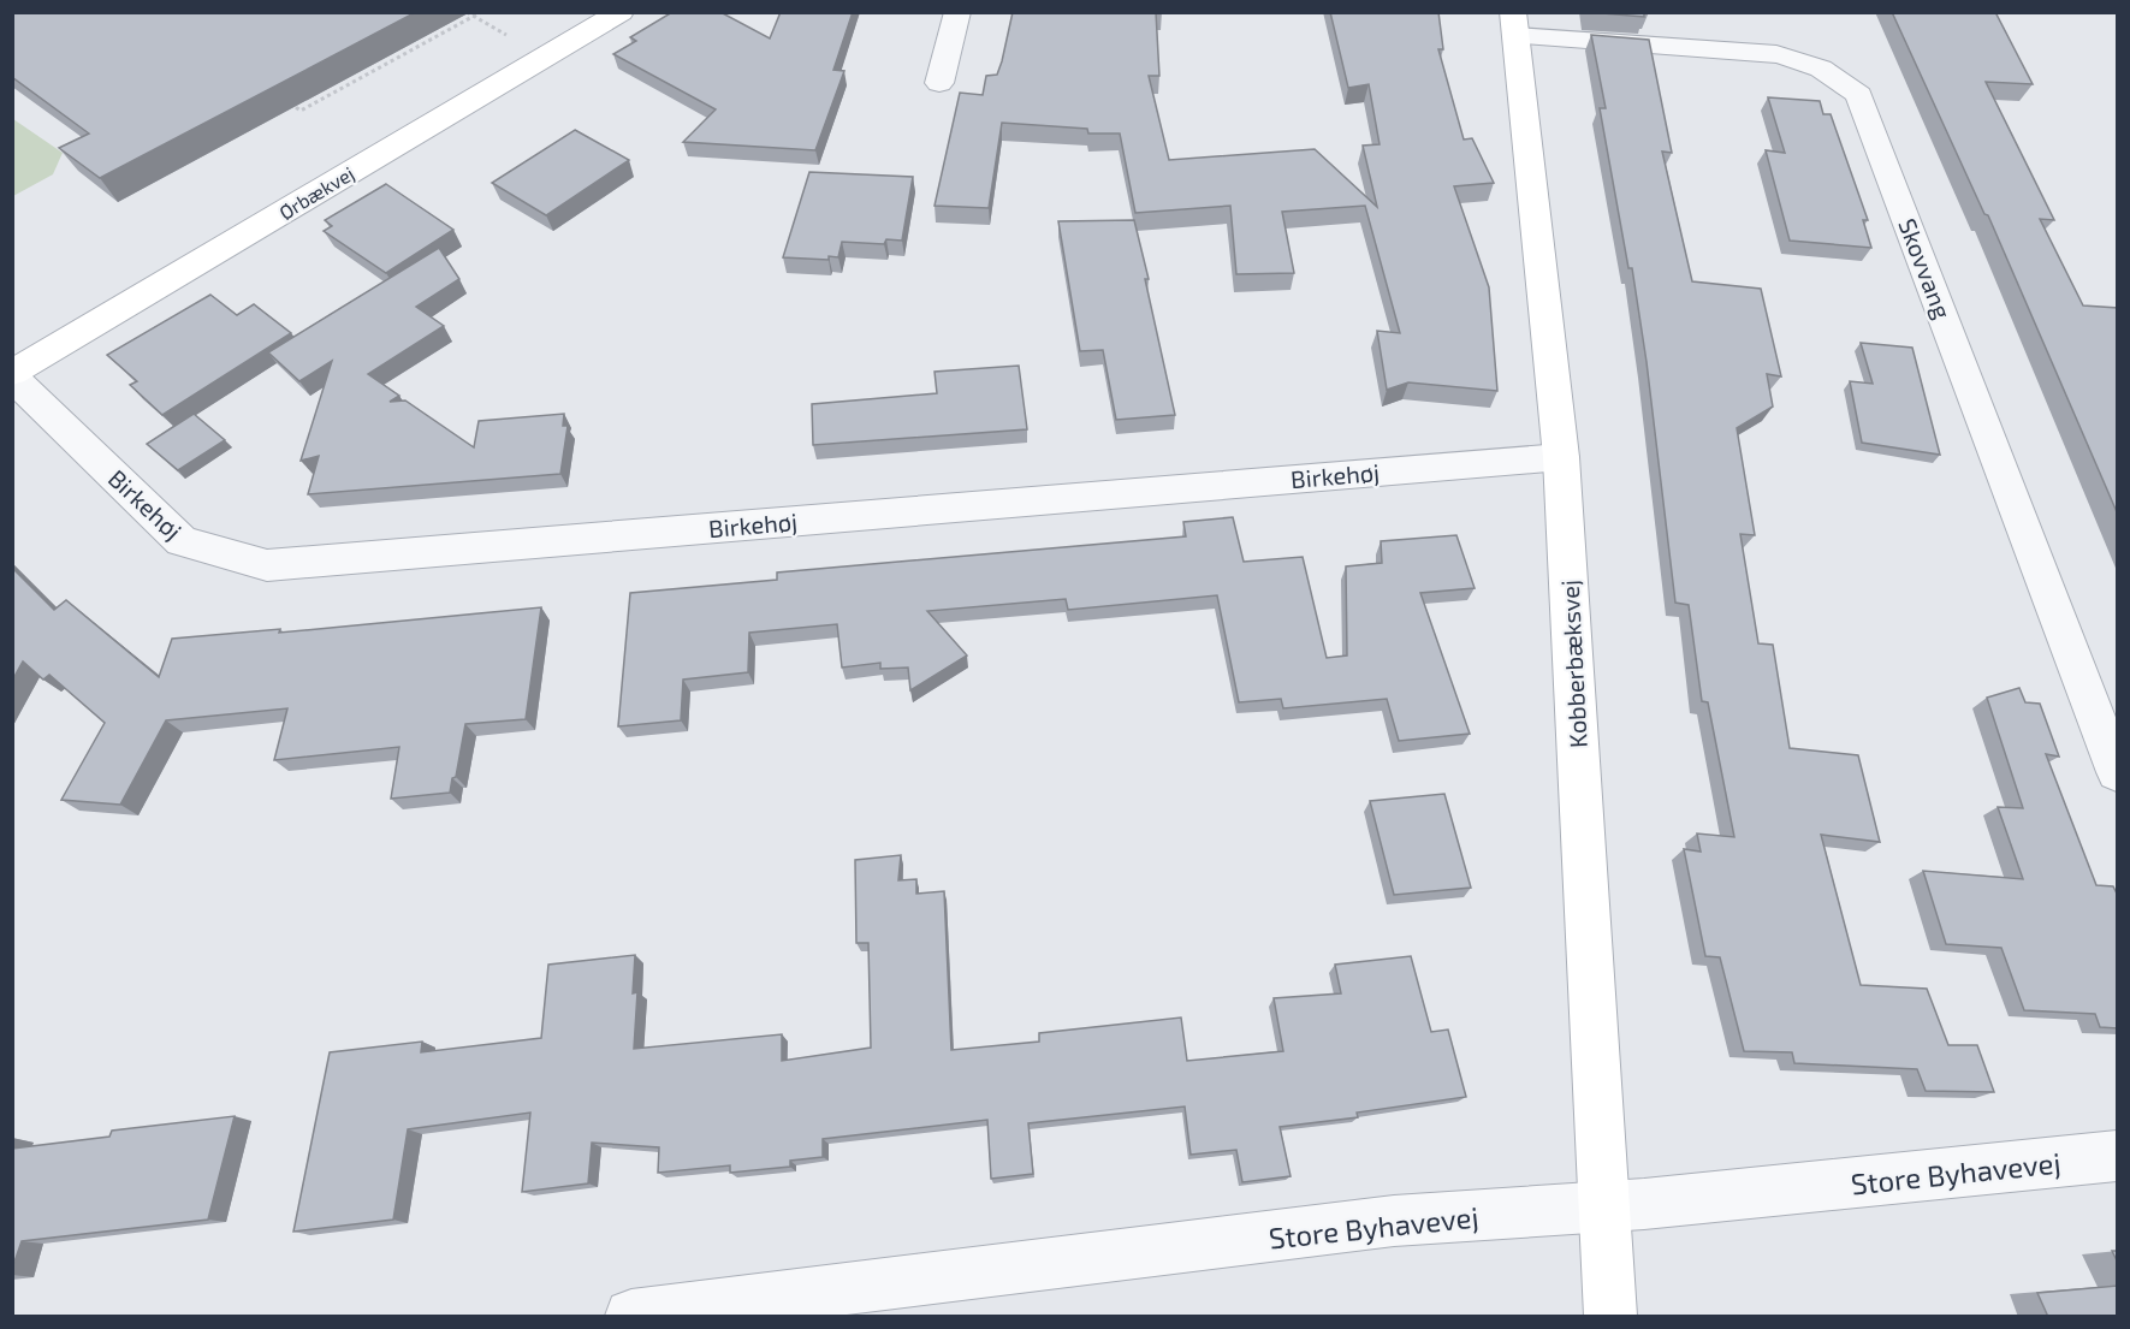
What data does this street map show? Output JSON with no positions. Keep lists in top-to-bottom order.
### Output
{
  "streets": {
    "street": [
      "Ørbækvej",
      "Skovvang",
      "Birkehøj",
      "Kobberbæksvej",
      "Store Byhavevej"
    ]
  },
  "crossings": [
    ["Ørbækvej", "Birkehøj"],
    ["Skovvang", "Kobberbæksvej"],
    ["Birkehøj", "Kobberbæksvej"],
    ["Kobberbæksvej", "Store Byhavevej"]
  ]
}
